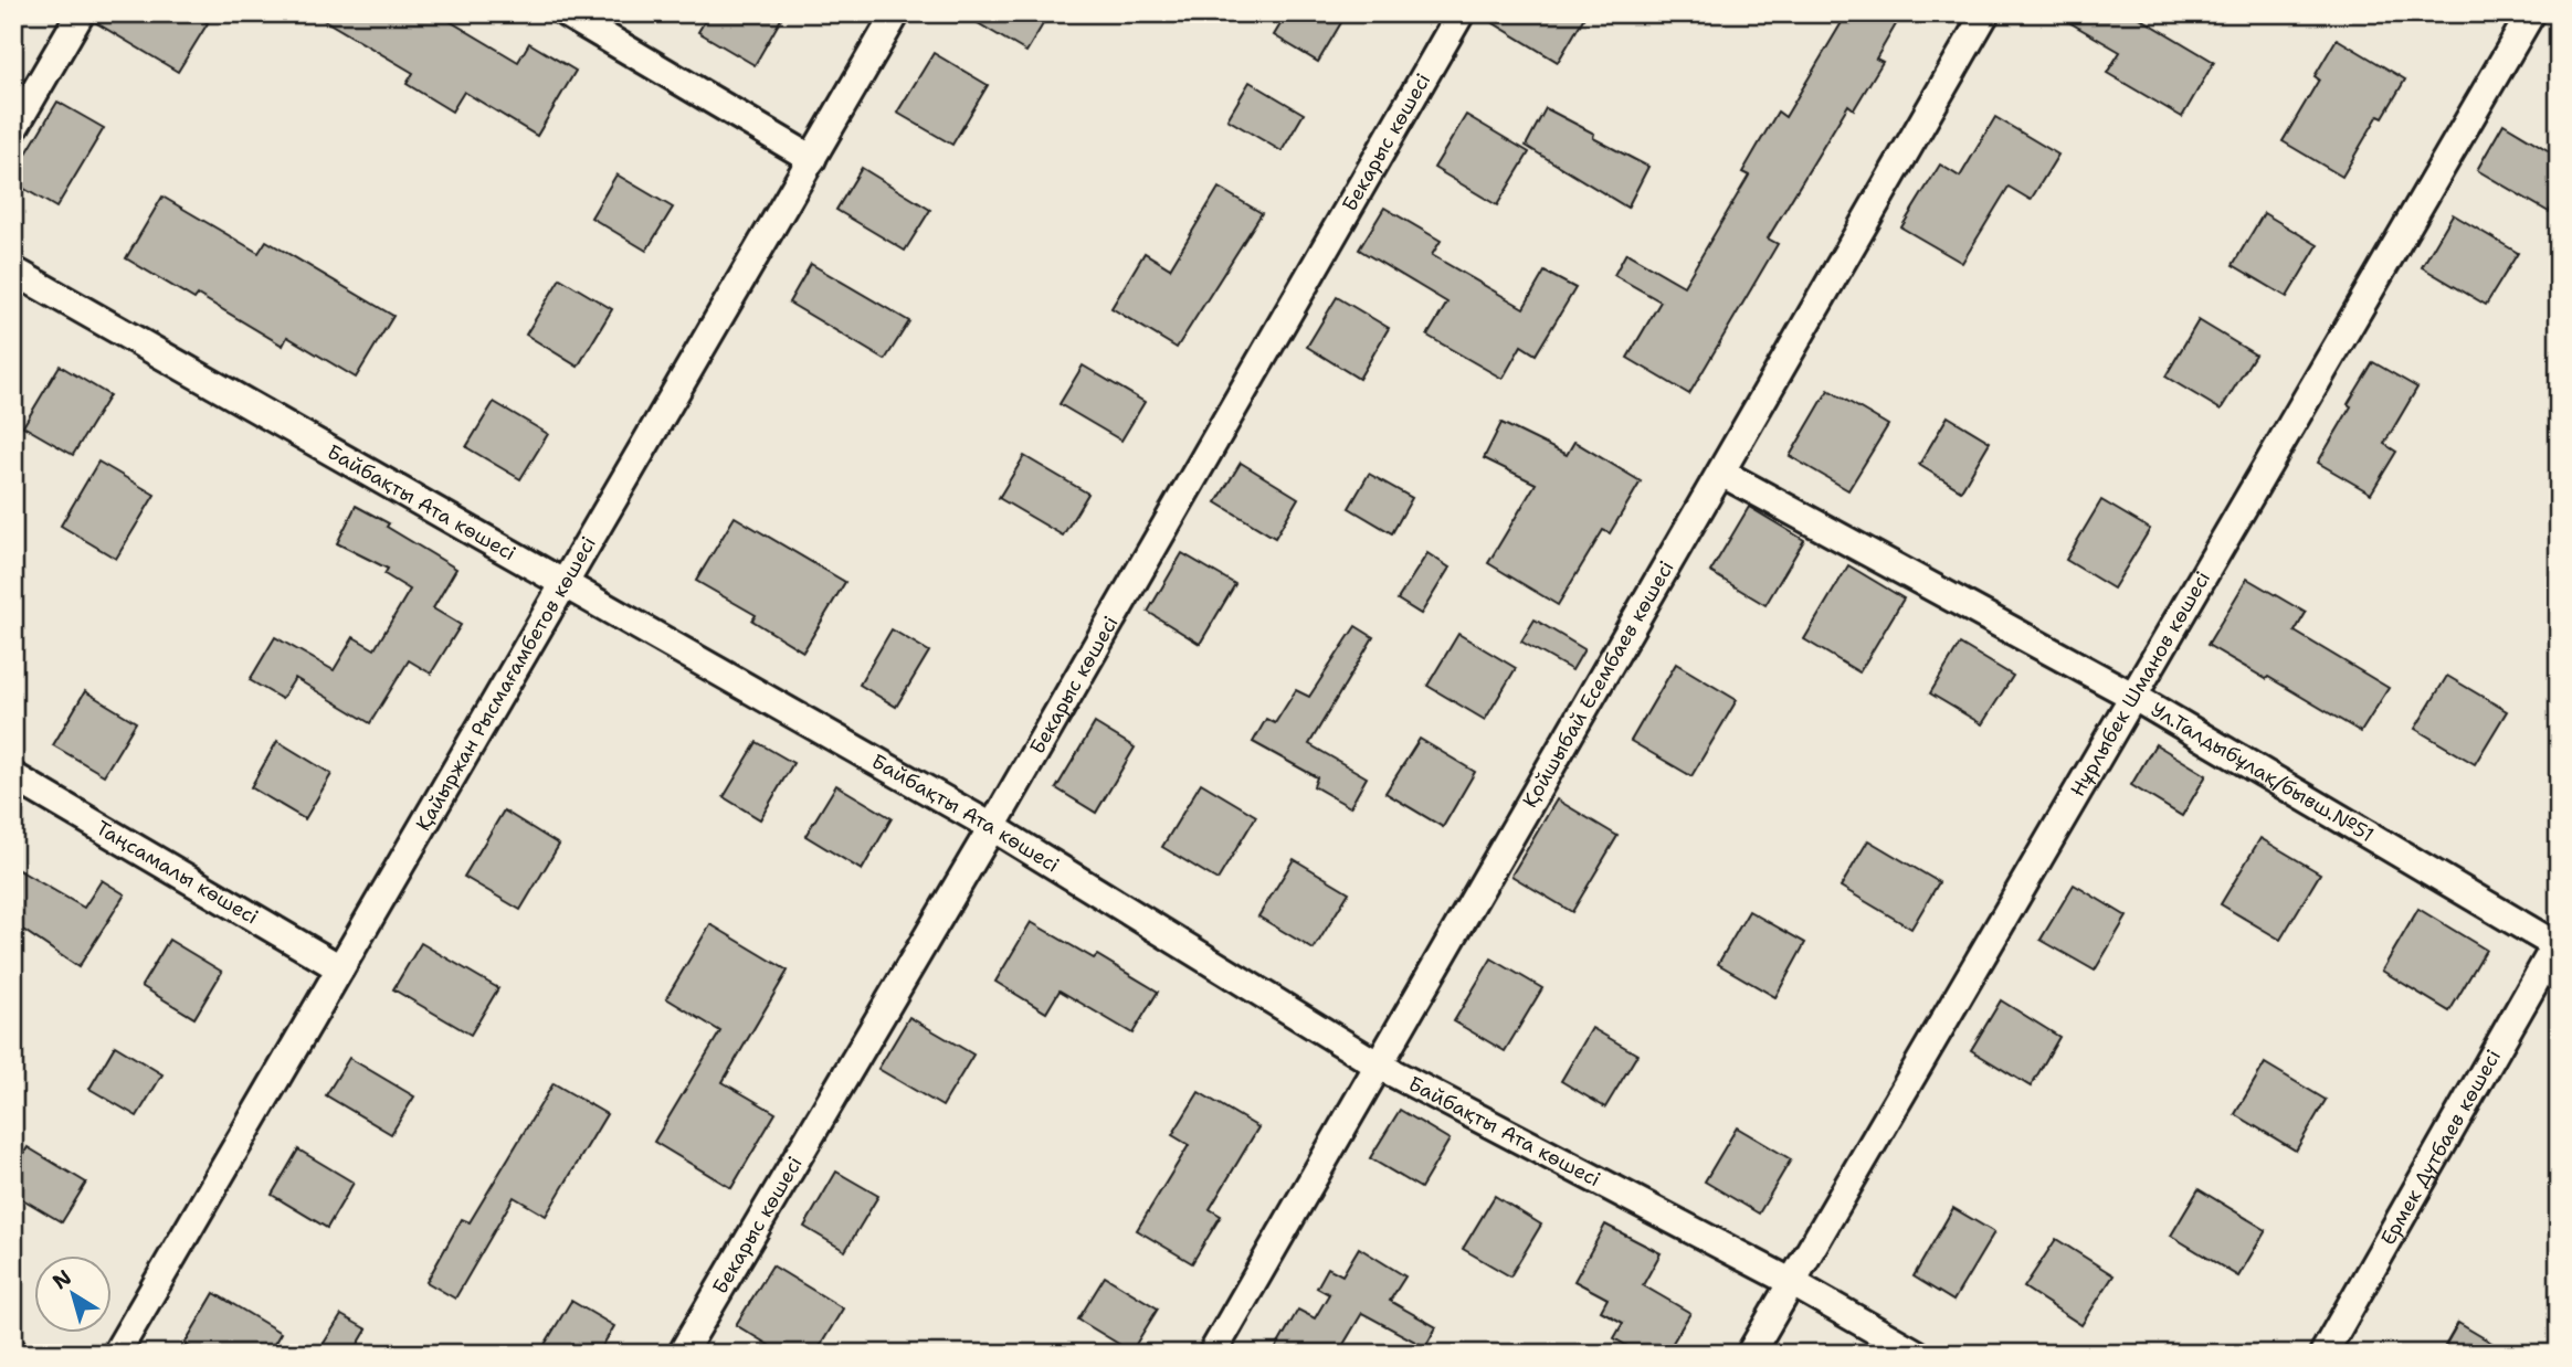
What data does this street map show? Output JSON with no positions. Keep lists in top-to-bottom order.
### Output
{
  "streets": {
    "street": [
      "Бекарыс көшесі",
      "Байбақты Ата көшесі",
      "Қайыржан Рысмағамбетов көшесі",
      "Қойшыбай Есембаев көшесі",
      "Нұрлыбек Шманов көшесі",
      "Ул.Талдыбұлақ/бывш.№51",
      "Таңсамалы көшесі",
      "Ермек Дүтбаев көшесi"
    ]
  },
  "crossings": [
    ["Бекарыс көшесі", "Байбақты Ата көшесі"],
    ["Байбақты Ата көшесі", "Қайыржан Рысмағамбетов көшесі"],
    ["Байбақты Ата көшесі", "Қойшыбай Есембаев көшесі"],
    ["Байбақты Ата көшесі", "Нұрлыбек Шманов көшесі"],
    ["Қайыржан Рысмағамбетов көшесі", "Таңсамалы көшесі"],
    ["Қойшыбай Есембаев көшесі", "Ул.Талдыбұлақ/бывш.№51"],
    ["Нұрлыбек Шманов көшесі", "Ул.Талдыбұлақ/бывш.№51"],
    ["Ул.Талдыбұлақ/бывш.№51", "Ермек Дүтбаев көшесi"]
  ],
  "north": "top left"
}
